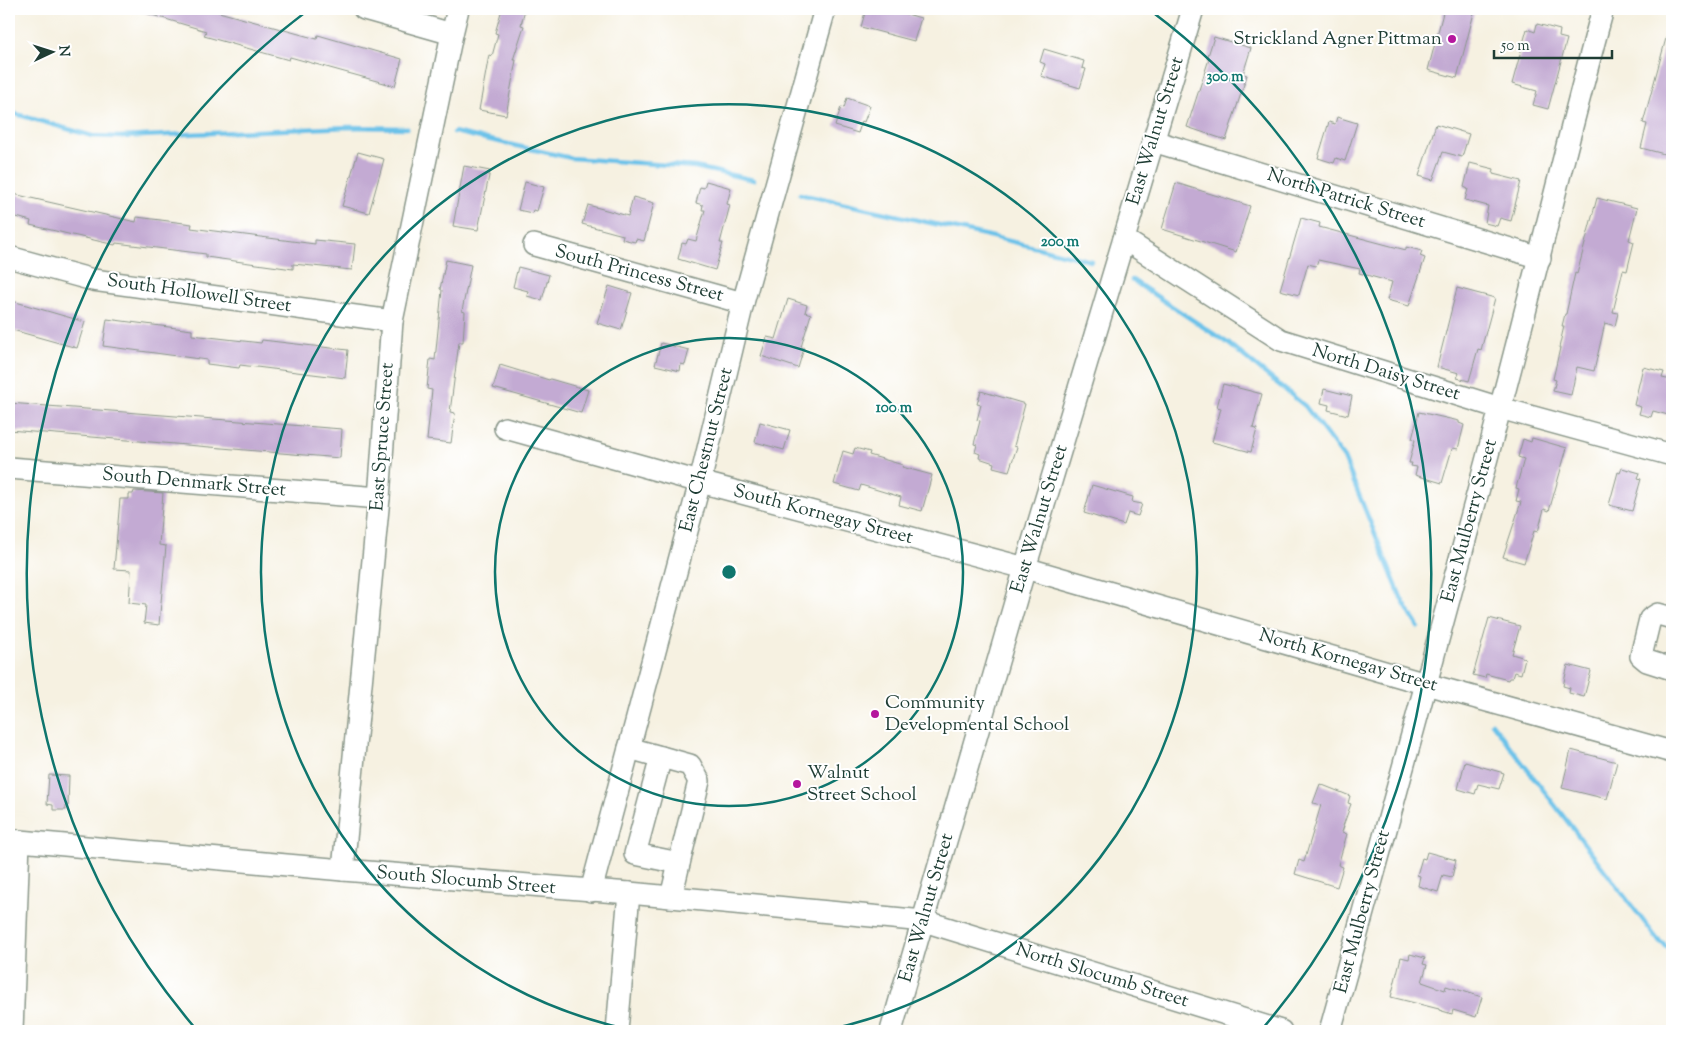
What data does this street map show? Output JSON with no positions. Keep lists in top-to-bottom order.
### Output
{
  "streets": {
    "street": [
      "East Walnut Street",
      "North Patrick Street",
      "South Princess Street",
      "South Hollowell Street",
      "North Daisy Street",
      "East Spruce Street",
      "East Chestnut Street",
      "South Denmark Street",
      "South Kornegay Street",
      "East Mulberry Street",
      "North Kornegay Street",
      "South Slocumb Street",
      "North Slocumb Street"
    ]
  },
  "crossings": [
    ["East Walnut Street", "North Patrick Street"],
    ["East Walnut Street", "North Daisy Street"],
    ["East Walnut Street", "South Kornegay Street"],
    ["East Walnut Street", "North Kornegay Street"],
    ["East Walnut Street", "South Slocumb Street"],
    ["East Walnut Street", "North Slocumb Street"],
    ["North Patrick Street", "East Mulberry Street"],
    ["South Princess Street", "East Chestnut Street"],
    ["South Hollowell Street", "East Spruce Street"],
    ["North Daisy Street", "East Mulberry Street"],
    ["East Spruce Street", "South Denmark Street"],
    ["East Spruce Street", "South Slocumb Street"],
    ["East Chestnut Street", "South Kornegay Street"],
    ["East Chestnut Street", "South Slocumb Street"],
    ["South Kornegay Street", "North Kornegay Street"],
    ["East Mulberry Street", "North Kornegay Street"],
    ["South Slocumb Street", "North Slocumb Street"]
  ],
  "places": ["Strickland Agner Pittman", "Community Developmental School", "Walnut Street School"],
  "scale_bar": "50 m",
  "north": "right",
  "rings": ["300 m", "200 m", "100 m"]
}
